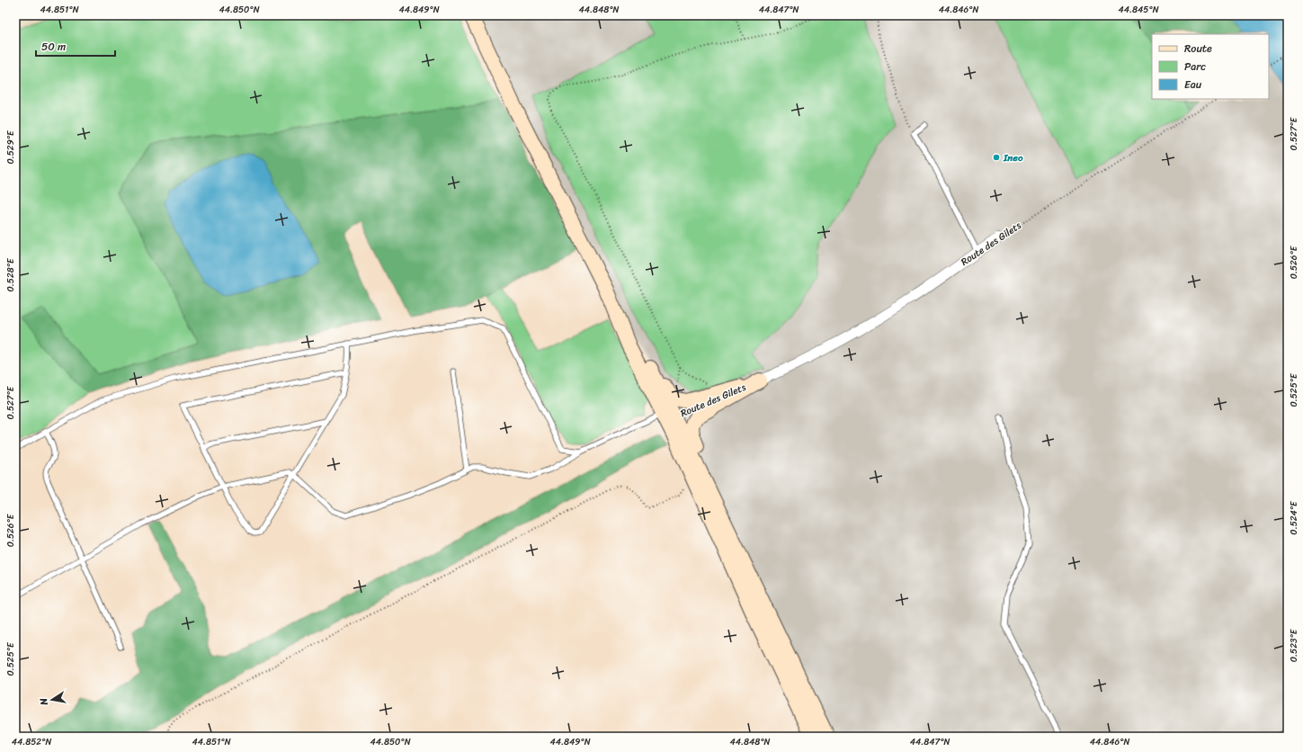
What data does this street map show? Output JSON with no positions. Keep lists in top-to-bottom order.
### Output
{
  "streets": {
    "main road": ["Route des Gilets"]
  },
  "places": ["Ineo"],
  "legend": ["Route", "Parc", "Eau"],
  "scale_bar": "50 m",
  "north": "left",
  "coordinates": [
    "44.851°N",
    "44.850°N",
    "44.849°N",
    "44.848°N",
    "44.847°N",
    "44.846°N",
    "44.845°N",
    "0.527°E",
    "0.529°E",
    "0.526°E",
    "0.528°E",
    "0.525°E",
    "0.524°E",
    "0.523°E",
    "44.852°N"
  ]
}
